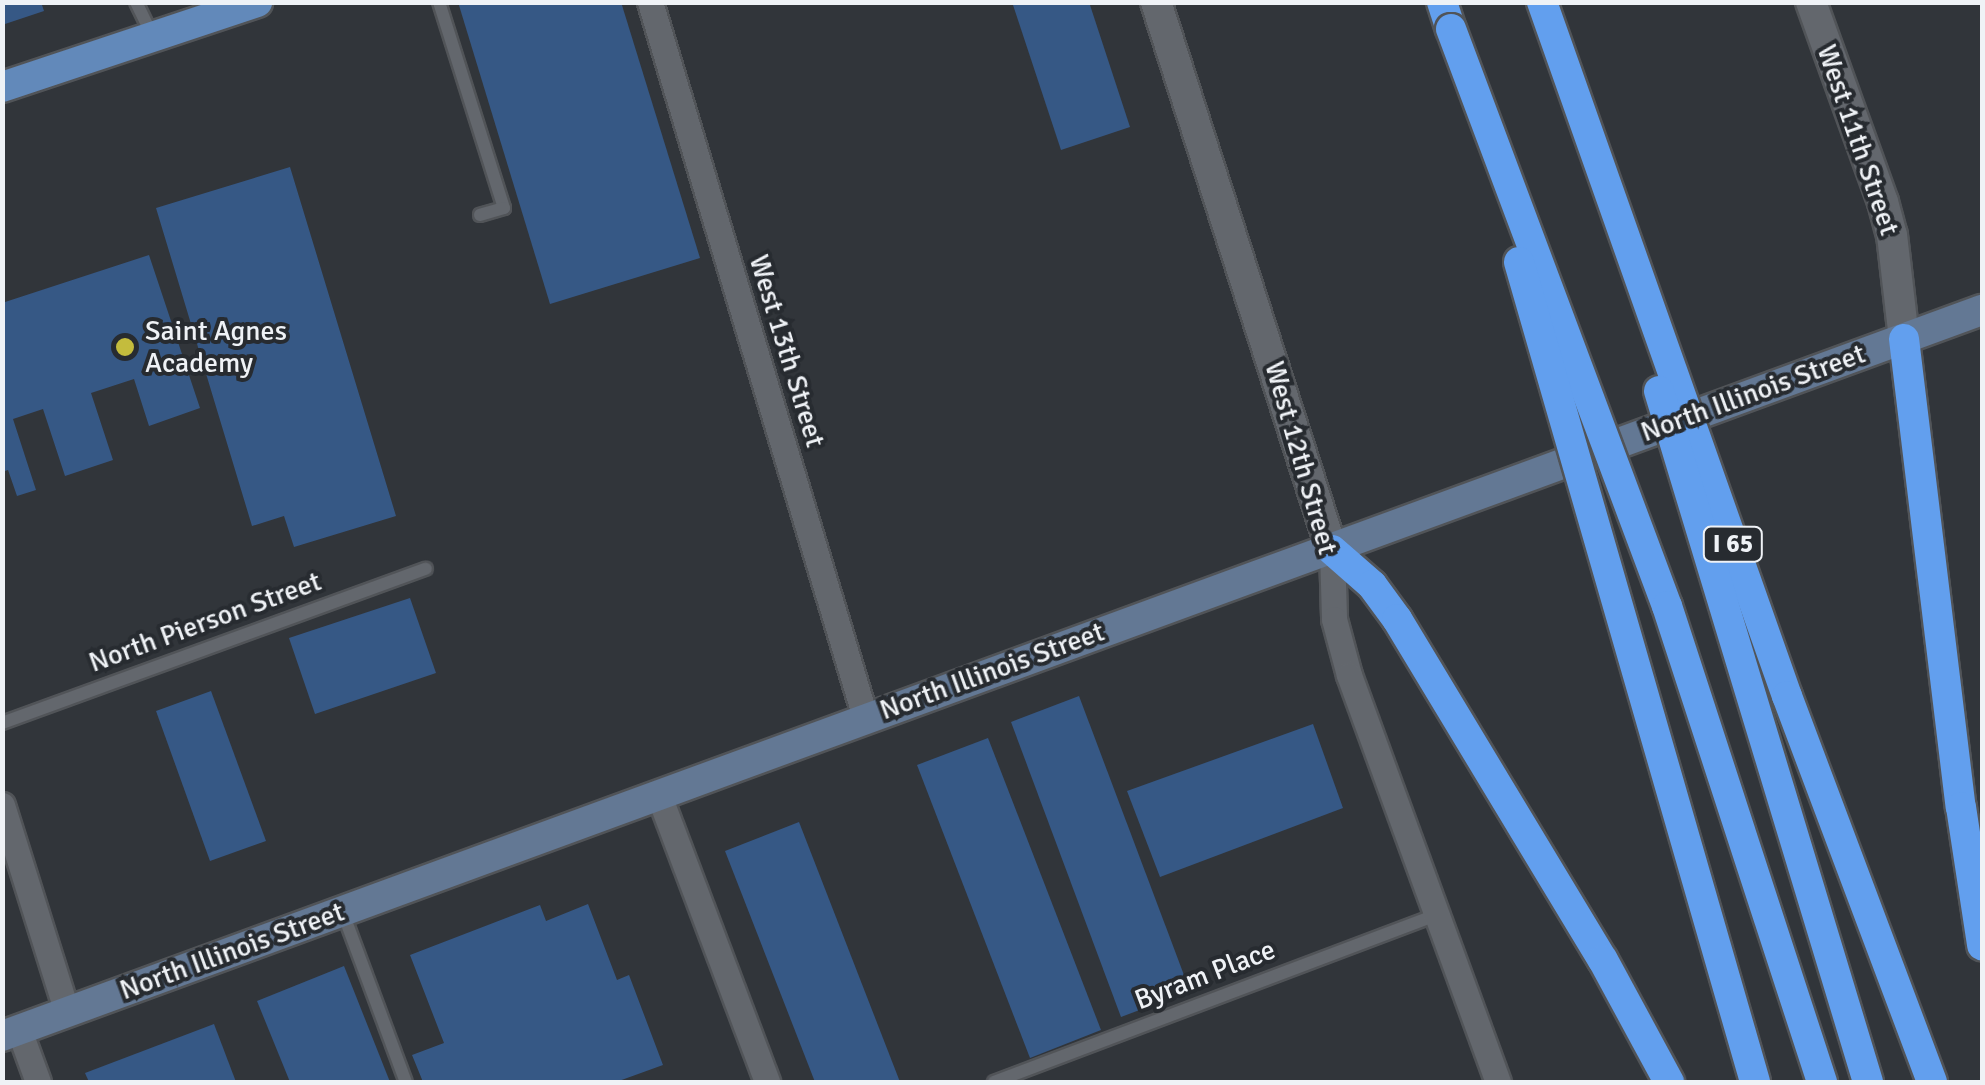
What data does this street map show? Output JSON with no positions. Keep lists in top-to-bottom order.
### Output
{
  "streets": {
    "highway": ["I 65"],
    "main road": ["North Illinois Street"],
    "street": ["West 11th Street", "West 13th Street", "West 12th Street"],
    "lane": ["North Pierson Street", "Byram Place"]
  },
  "crossings": [
    ["West 11th Street", "North Illinois Street"],
    ["West 13th Street", "North Illinois Street"],
    ["North Illinois Street", "West 12th Street"],
    ["West 12th Street", "Byram Place"]
  ],
  "places": ["Saint Agnes Academy"]
}
